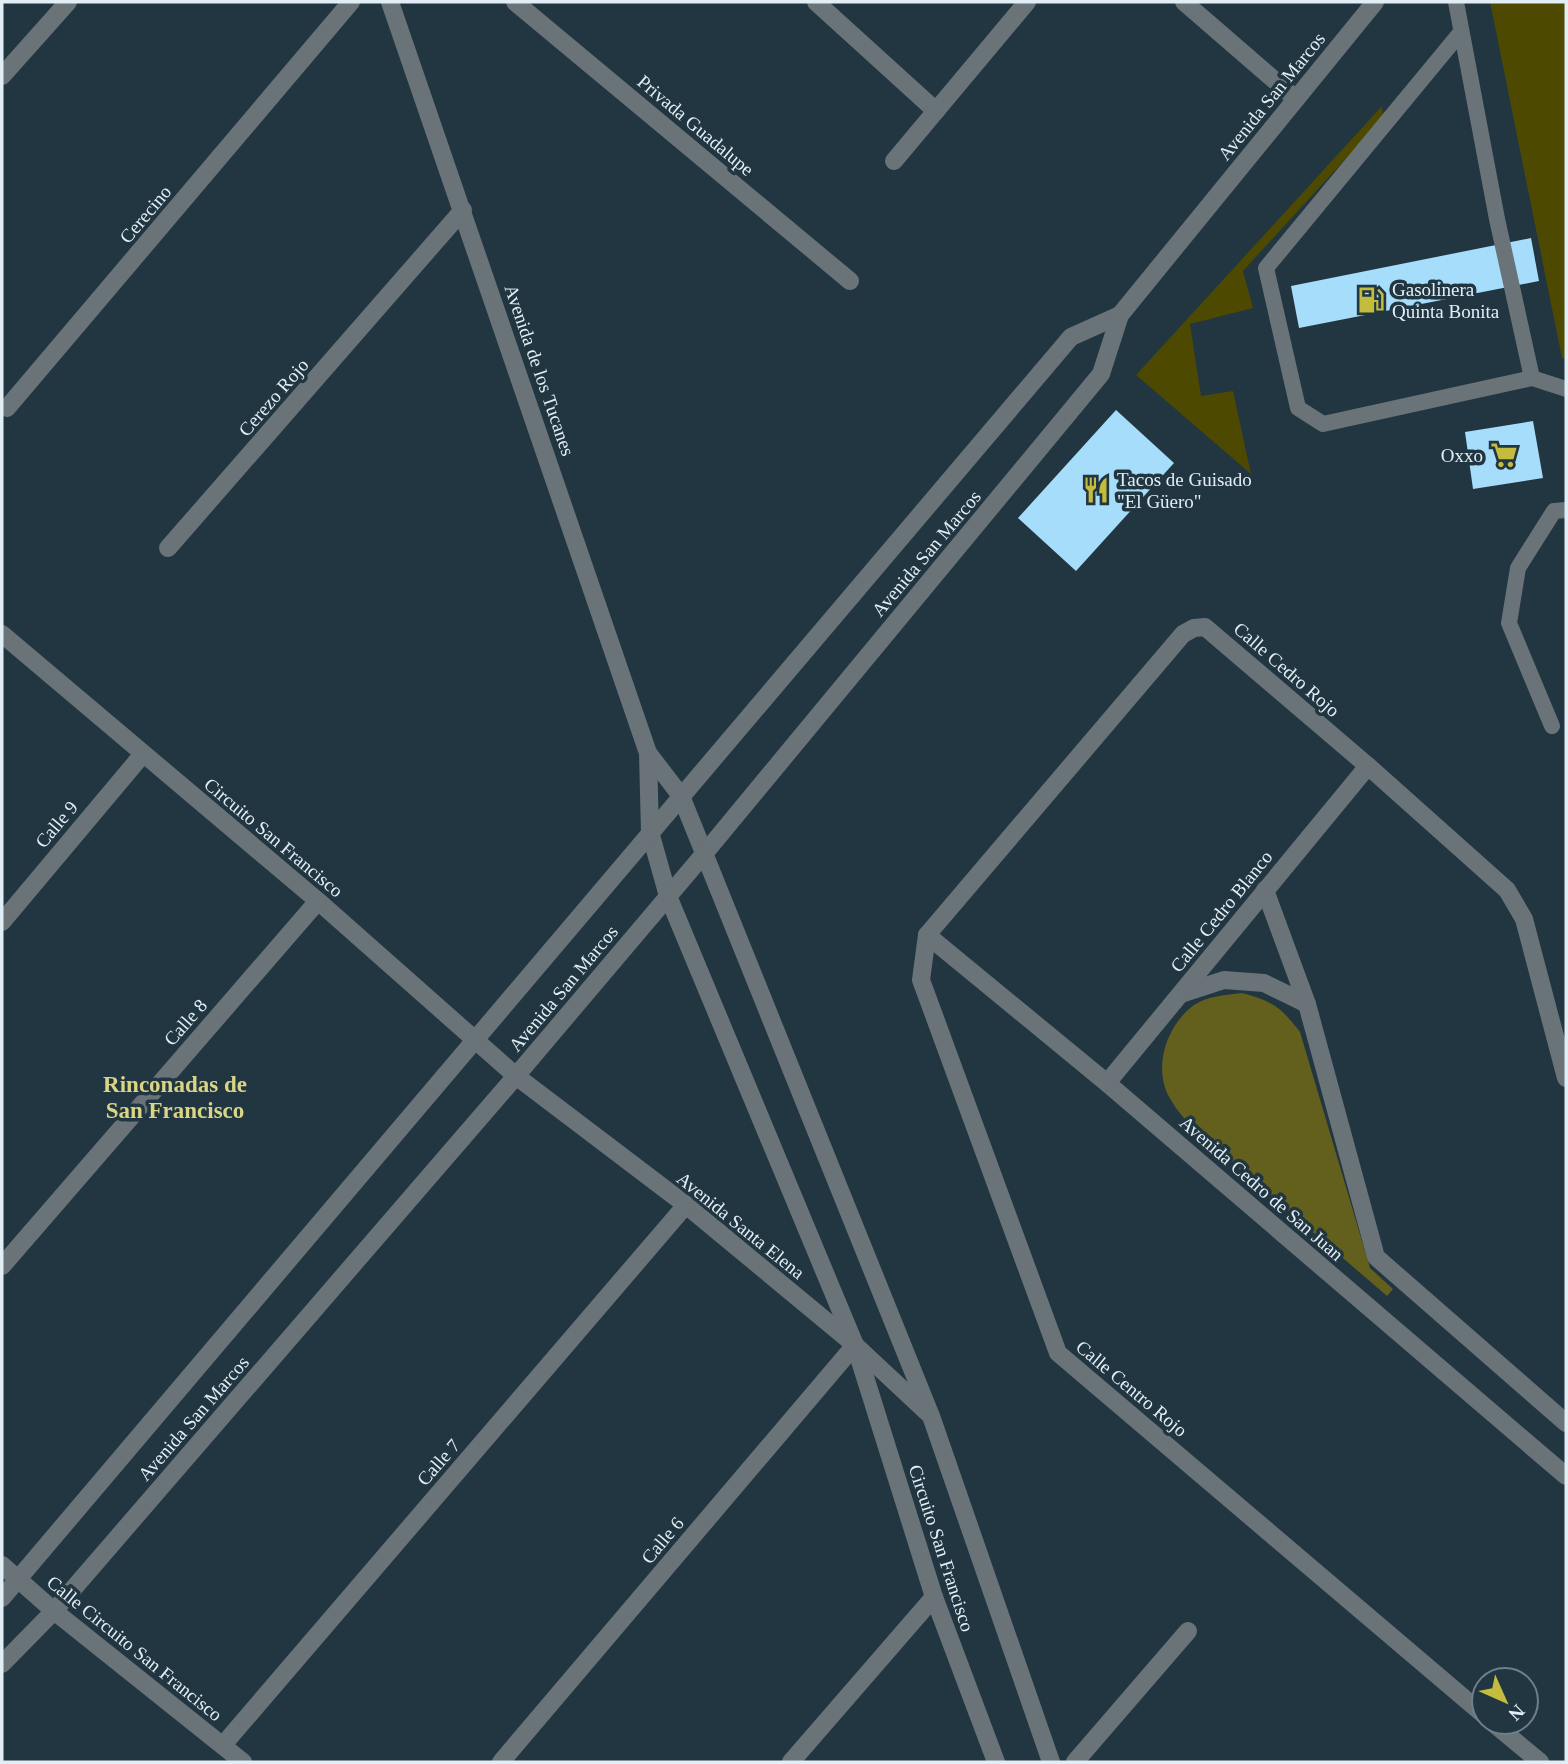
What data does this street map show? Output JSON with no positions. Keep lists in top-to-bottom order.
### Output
{
  "streets": {
    "street": [
      "Avenida San Marcos",
      "Privada Guadalupe",
      "Cerecino",
      "Avenida de los Tucanes",
      "Cerezo Rojo",
      "Calle Cedro Rojo",
      "Calle 9",
      "Circuito San Francisco",
      "Calle Cedro Blanco",
      "Calle 8",
      "Avenida Cedro de San Juan",
      "Avenida Santa Elena",
      "Calle Centro Rojo",
      "Calle 7",
      "Calle 6",
      "Calle Circuito San Francisco"
    ]
  },
  "crossings": [
    ["Avenida San Marcos", "Avenida de los Tucanes"],
    ["Avenida San Marcos", "Circuito San Francisco"],
    ["Avenida San Marcos", "Avenida Santa Elena"],
    ["Avenida San Marcos", "Calle Circuito San Francisco"],
    ["Avenida de los Tucanes", "Cerezo Rojo"],
    ["Avenida de los Tucanes", "Circuito San Francisco"],
    ["Calle Cedro Rojo", "Calle Cedro Blanco"],
    ["Calle Cedro Rojo", "Avenida Cedro de San Juan"],
    ["Calle Cedro Rojo", "Calle Centro Rojo"],
    ["Calle 9", "Circuito San Francisco"],
    ["Circuito San Francisco", "Calle 8"],
    ["Circuito San Francisco", "Avenida Santa Elena"],
    ["Circuito San Francisco", "Calle 6"],
    ["Calle Cedro Blanco", "Avenida Cedro de San Juan"],
    ["Avenida Cedro de San Juan", "Calle Centro Rojo"],
    ["Avenida Santa Elena", "Calle 7"],
    ["Avenida Santa Elena", "Calle 6"],
    ["Calle 7", "Calle Circuito San Francisco"]
  ],
  "districts": ["Rinconadas de San Francisco"],
  "places": {
    "fuel station": ["Gasolinera Quinta Bonita"],
    "supermarket": ["Oxxo"],
    "restaurant": ["Tacos de Guisado \"El Güero\""]
  },
  "north": "bottom right"
}
